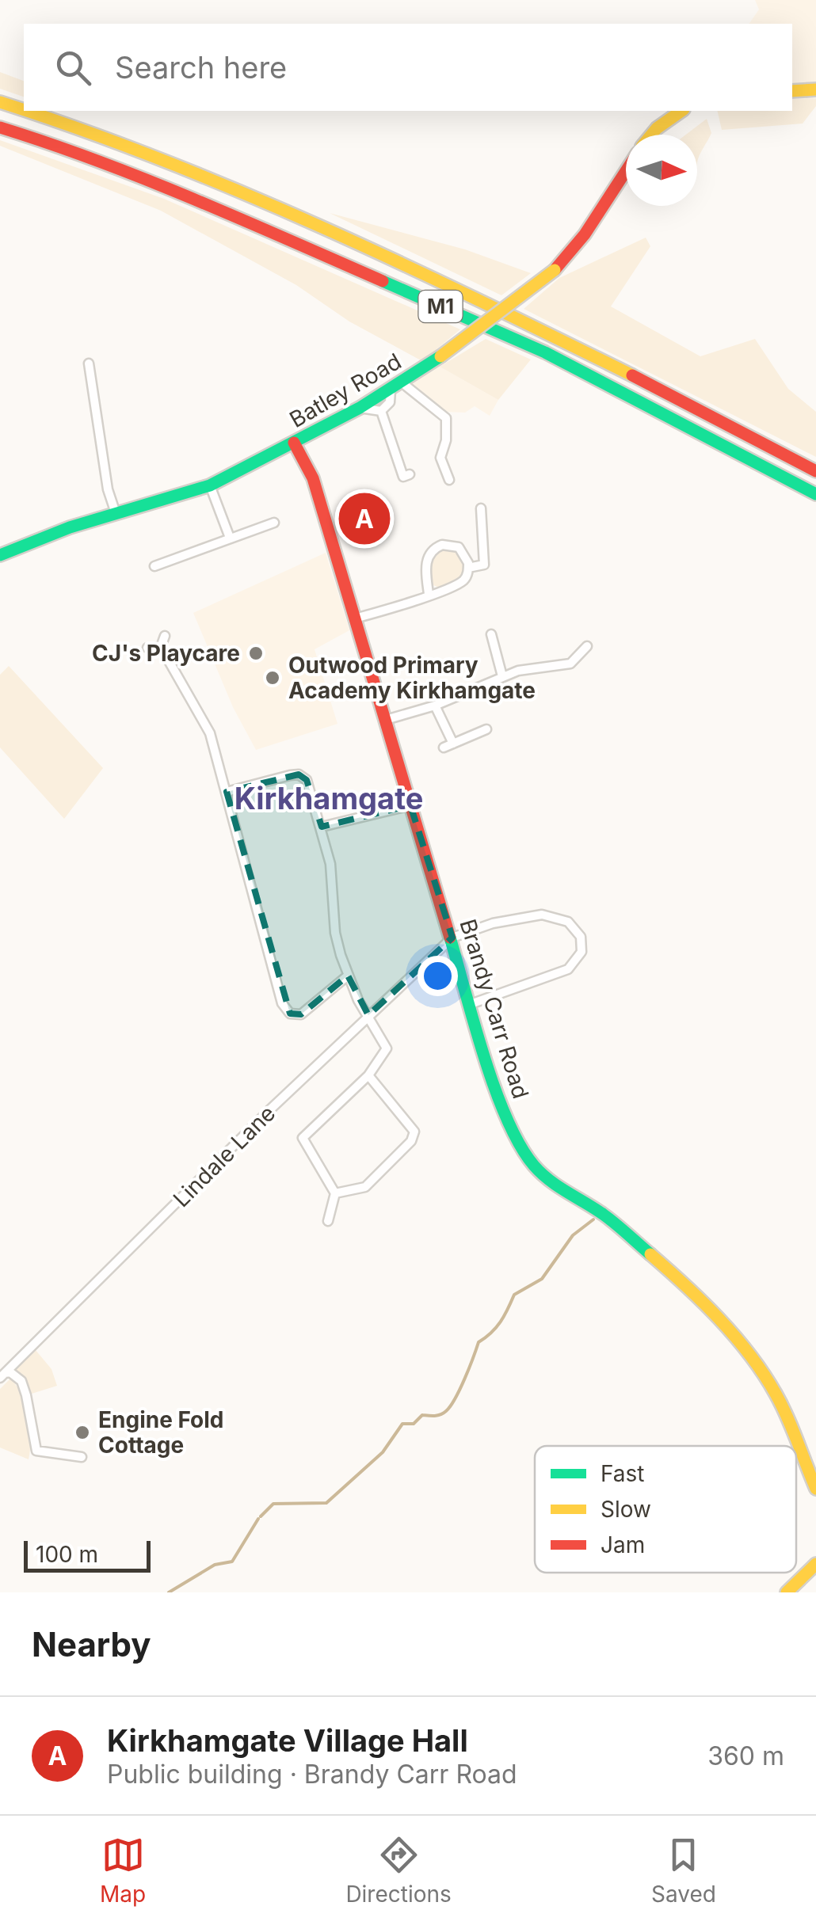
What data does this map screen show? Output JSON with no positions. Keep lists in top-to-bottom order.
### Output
{
  "streets": {
    "main road": ["M1", "Batley Road", "Brandy Carr Road"],
    "street": ["Lindale Lane"]
  },
  "crossings": [
    ["Batley Road", "Brandy Carr Road"],
    ["Brandy Carr Road", "Lindale Lane"]
  ],
  "districts": ["Kirkhamgate"],
  "places": ["CJ's Playcare", "Outwood Primary Academy Kirkhamgate", "Engine Fold Cottage"],
  "legend": ["Fast", "Slow", "Jam"],
  "scale_bar": "100 m",
  "north": "right",
  "page": {
    "search": "Search here",
    "pins": "A",
    "scale": "100 m",
    "heading": "Nearby",
    "list": [
      {
        "mark": "A",
        "name": "Kirkhamgate Village Hall",
        "note": "Public building · Brandy Carr Road",
        "value": "360 m"
      }
    ],
    "nav": ["Map", "Directions", "Saved"]
  }
}
